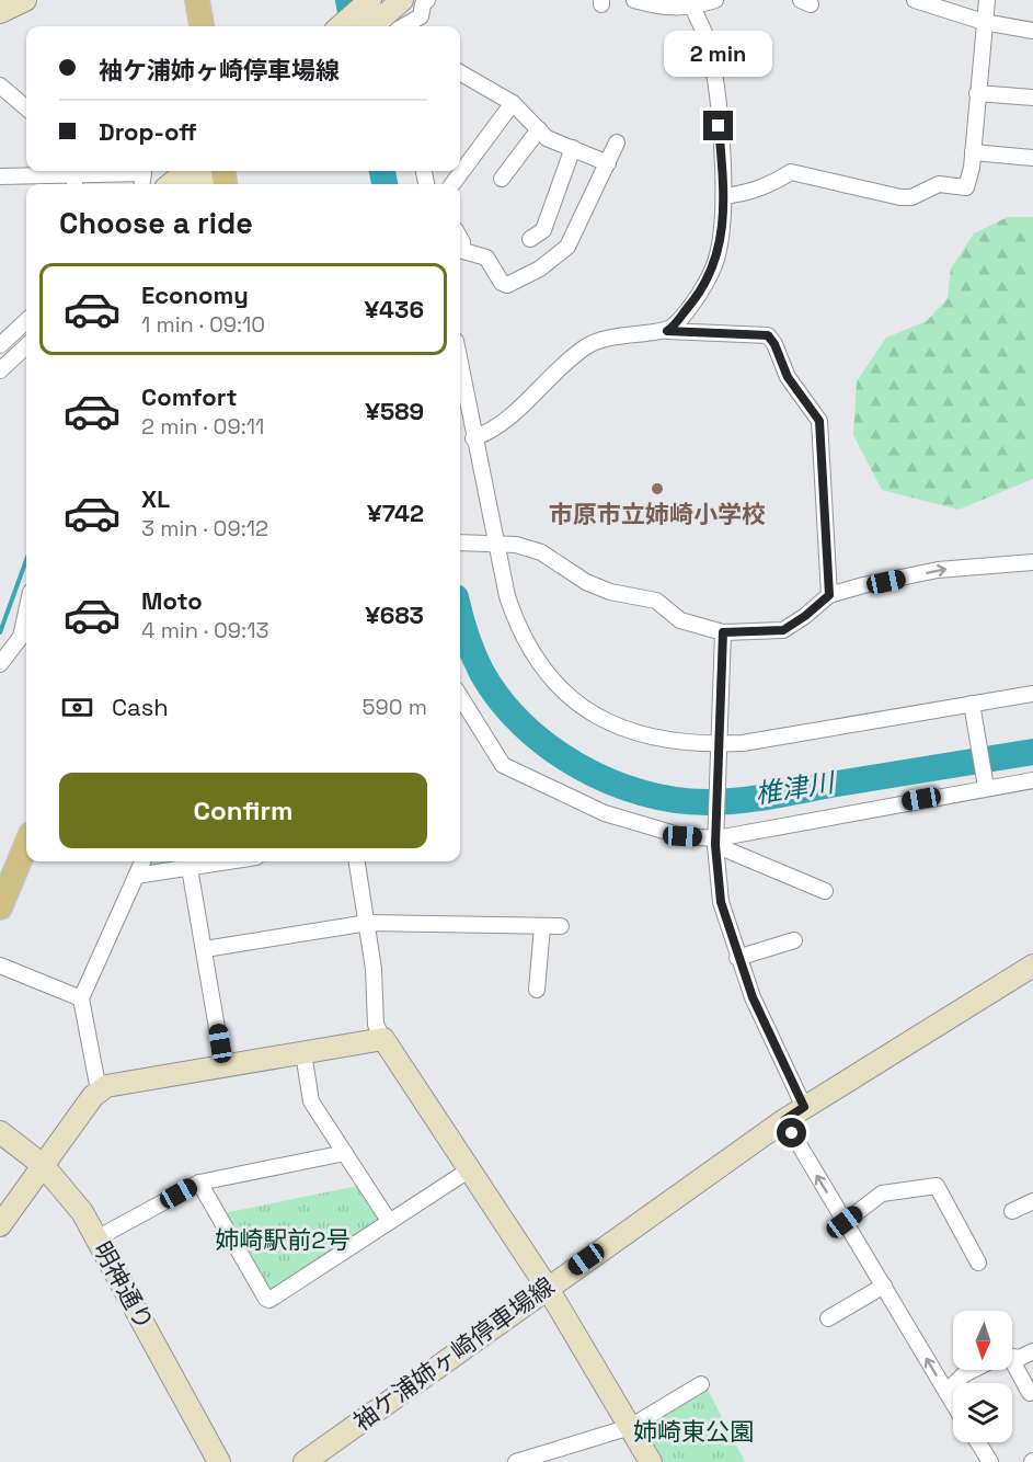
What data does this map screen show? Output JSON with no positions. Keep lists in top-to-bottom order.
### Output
{
  "streets": {
    "street": ["明神通り", "袖ケ浦姉ヶ崎停車場線"]
  },
  "water": ["椎津川"],
  "parks": ["姉崎駅前2号", "姉崎東公園"],
  "places": ["市原市立姉崎小学校"],
  "north": "bottom",
  "page": {
    "banner": ["袖ケ浦姉ヶ崎停車場線", "Drop-off"],
    "bubble": "2 min",
    "heading": "Choose a ride",
    "list": [
      {
        "name": "Economy",
        "note": "1 min · 09:10",
        "value": "¥436"
      },
      {
        "name": "Comfort",
        "note": "2 min · 09:11",
        "value": "¥589"
      },
      {
        "name": "XL",
        "note": "3 min · 09:12",
        "value": "¥742"
      },
      {
        "name": "Moto",
        "note": "4 min · 09:13",
        "value": "¥683"
      }
    ],
    "pay": ["Cash", "590 m"],
    "buttons": "Confirm"
  }
}
